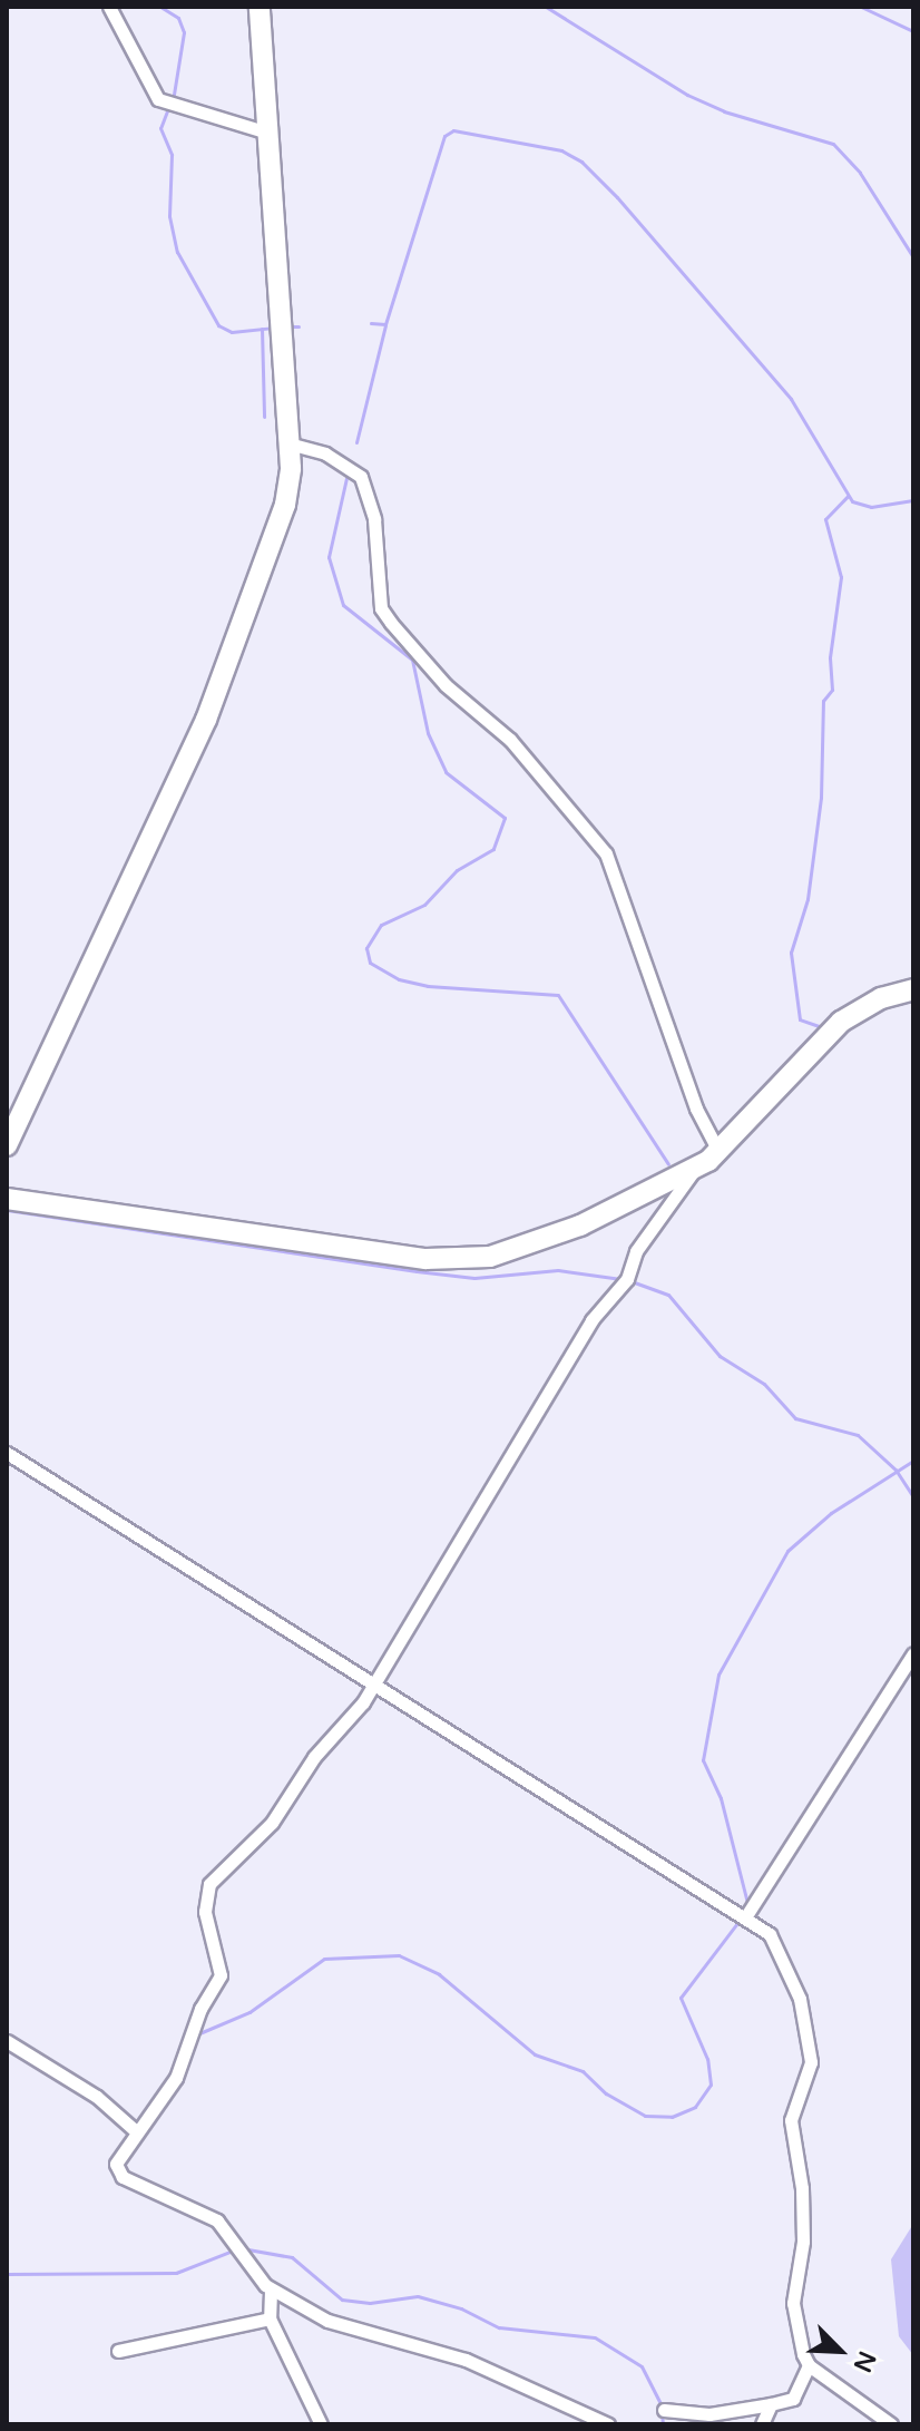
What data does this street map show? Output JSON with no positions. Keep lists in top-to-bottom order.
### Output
{
  "north": "bottom right"
}
